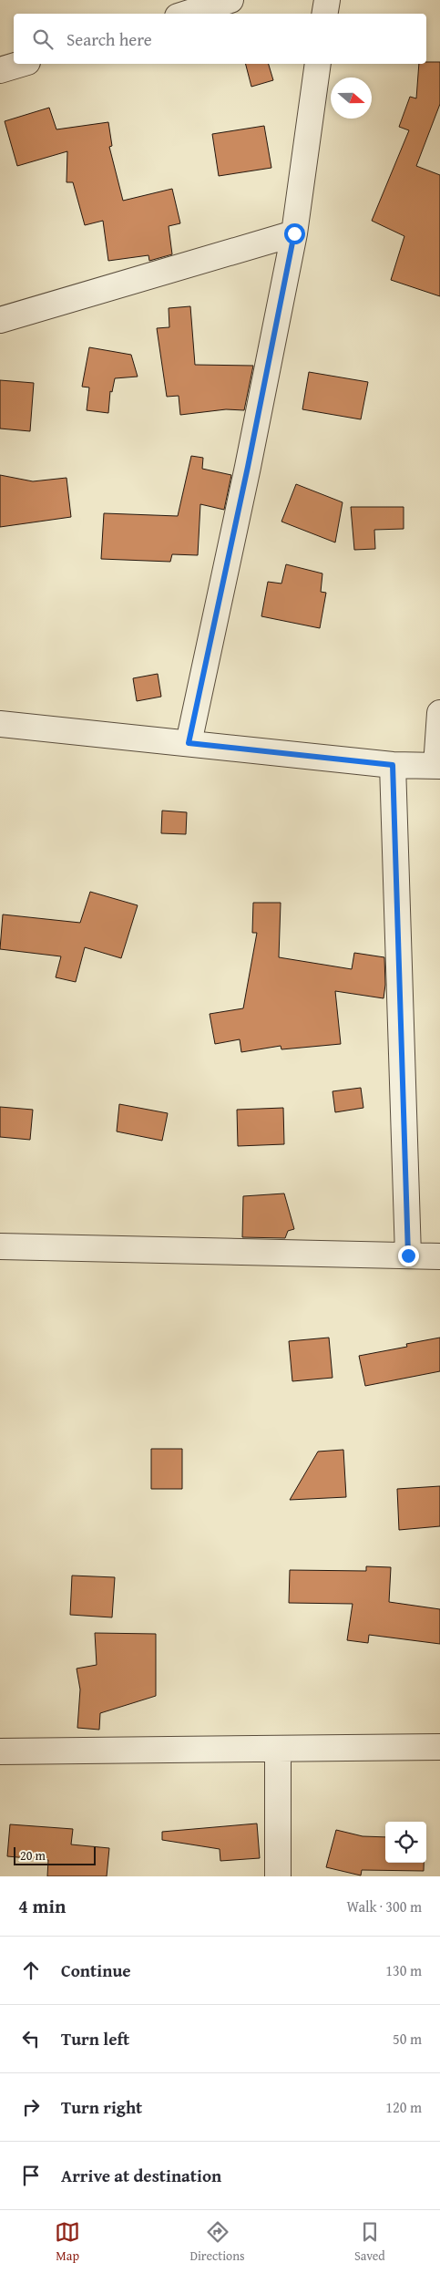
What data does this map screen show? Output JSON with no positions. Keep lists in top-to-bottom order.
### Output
{
  "scale_bar": "20 m",
  "north": "right",
  "page": {
    "search": "Search here",
    "scale": "20 m",
    "heading": ["4 min", "Walk · 300 m"],
    "list": [
      ["Continue", "130 m"],
      ["Turn left", "50 m"],
      ["Turn right", "120 m"],
      "Arrive at destination"
    ],
    "nav": ["Map", "Directions", "Saved"]
  }
}
